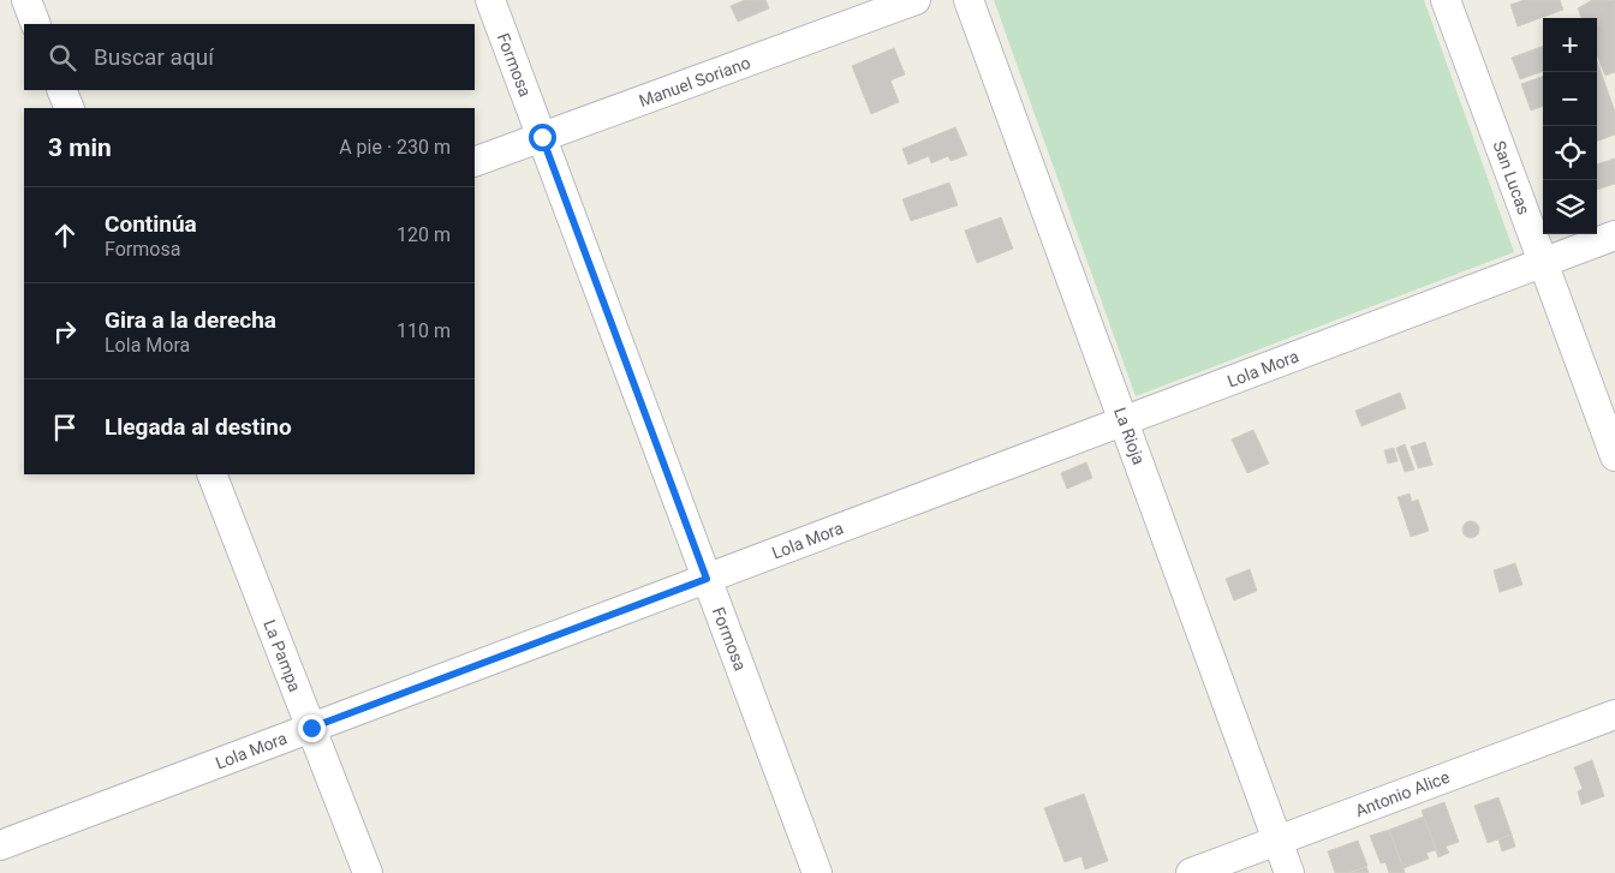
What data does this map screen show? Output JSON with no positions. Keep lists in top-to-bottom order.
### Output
{
  "streets": {
    "street": [
      "Formosa",
      "Manuel Soriano",
      "San Lucas",
      "Lola Mora",
      "La Rioja",
      "La Pampa",
      "Antonio Alice"
    ]
  },
  "crossings": [
    ["Formosa", "Manuel Soriano"],
    ["Formosa", "Lola Mora"],
    ["San Lucas", "Lola Mora"],
    ["Lola Mora", "La Rioja"],
    ["Lola Mora", "La Pampa"],
    ["La Rioja", "Antonio Alice"]
  ],
  "page": {
    "map_buttons": ["+", "−"],
    "search": "Buscar aquí",
    "heading": ["3 min", "A pie · 230 m"],
    "list": [
      ["Continúa", "Formosa", "120 m"],
      ["Gira a la derecha", "Lola Mora", "110 m"],
      "Llegada al destino"
    ]
  }
}
